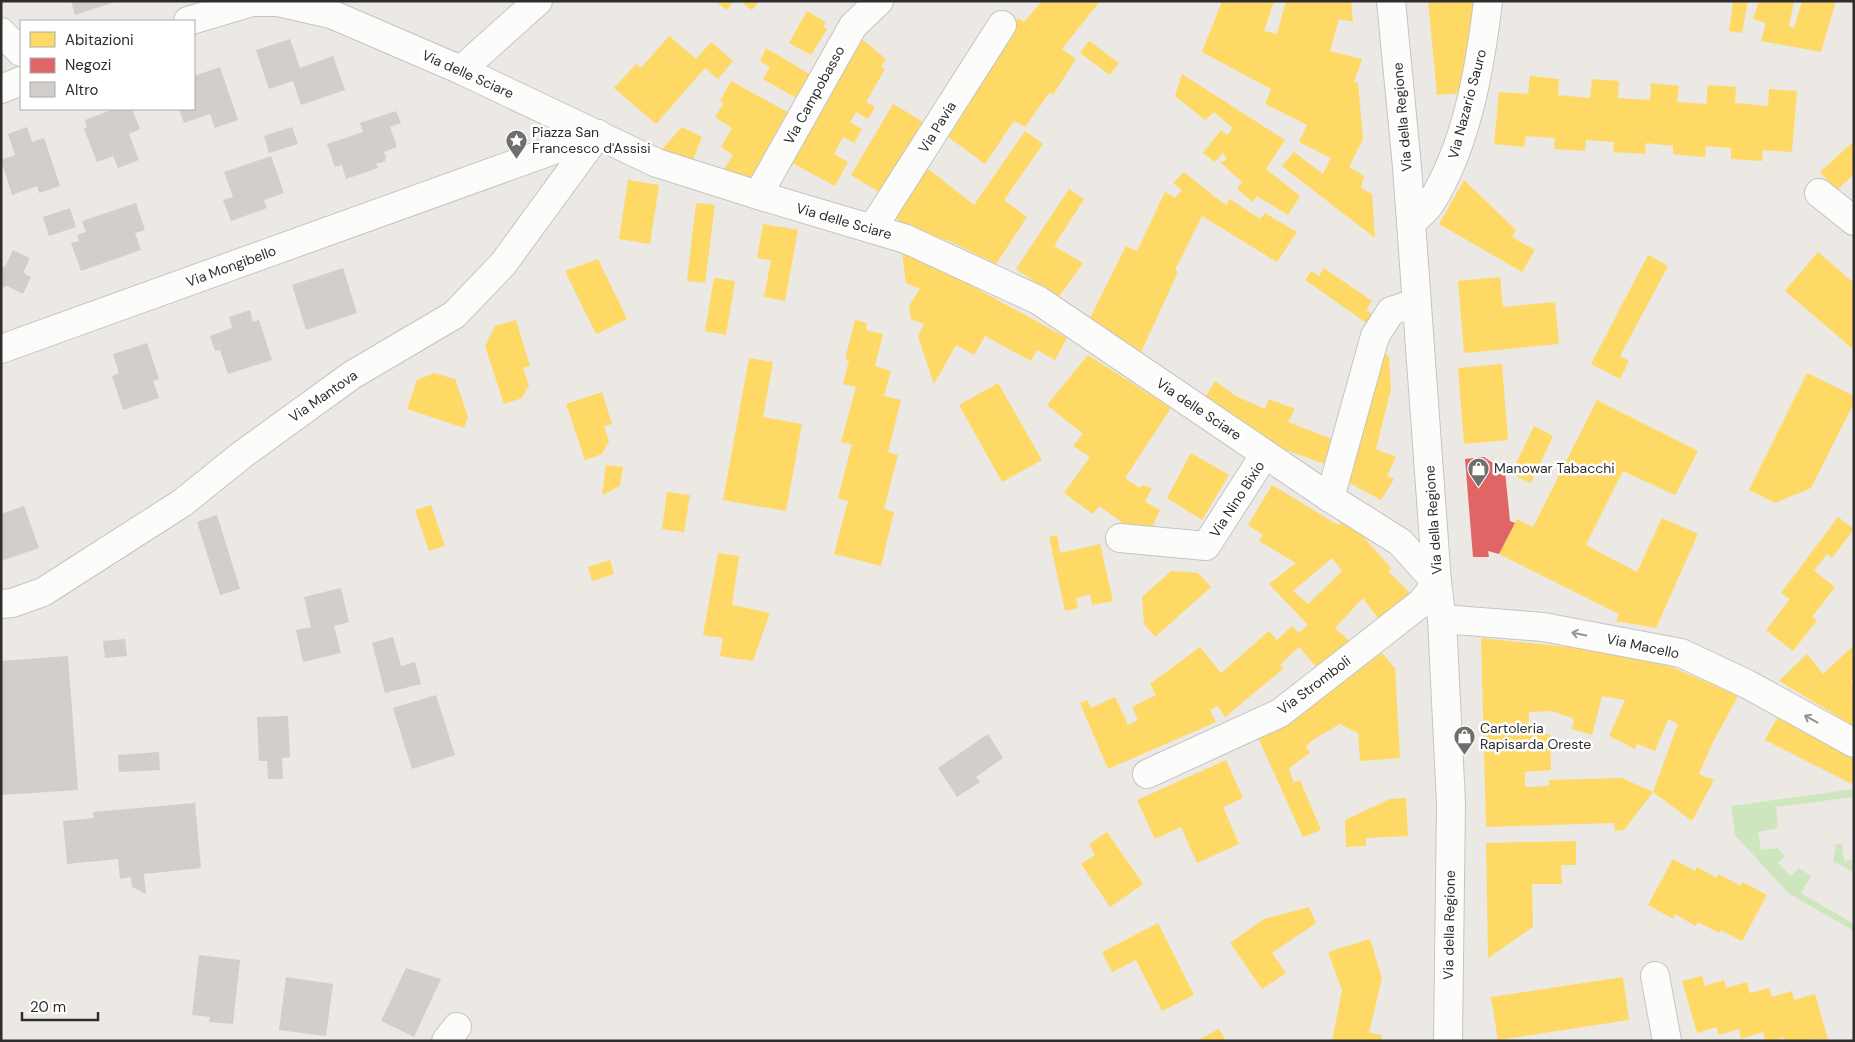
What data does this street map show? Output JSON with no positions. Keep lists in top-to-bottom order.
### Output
{
  "streets": {
    "street": [
      "Via delle Sciare",
      "Via Campobasso",
      "Via Nazario Sauro",
      "Via della Regione",
      "Via Pavia",
      "Via Mongibello",
      "Via Mantova",
      "Via Nino Bixio",
      "Via Macello",
      "Via Stromboli"
    ]
  },
  "crossings": [
    ["Via delle Sciare", "Via Campobasso"],
    ["Via delle Sciare", "Via della Regione"],
    ["Via delle Sciare", "Via Pavia"],
    ["Via delle Sciare", "Via Mongibello"],
    ["Via delle Sciare", "Via Mantova"],
    ["Via delle Sciare", "Via Nino Bixio"],
    ["Via delle Sciare", "Via Stromboli"],
    ["Via Nazario Sauro", "Via della Regione"],
    ["Via della Regione", "Via Macello"],
    ["Via della Regione", "Via Stromboli"],
    ["Via Mongibello", "Via Mantova"]
  ],
  "one_way": ["Via Macello"],
  "places": {
    "place": ["Piazza San Francesco d'Assisi"],
    "shop": ["Manowar Tabacchi", "Cartoleria Rapisarda Oreste"]
  },
  "legend": ["Abitazioni", "Negozi", "Altro"],
  "scale_bar": "20 m"
}
